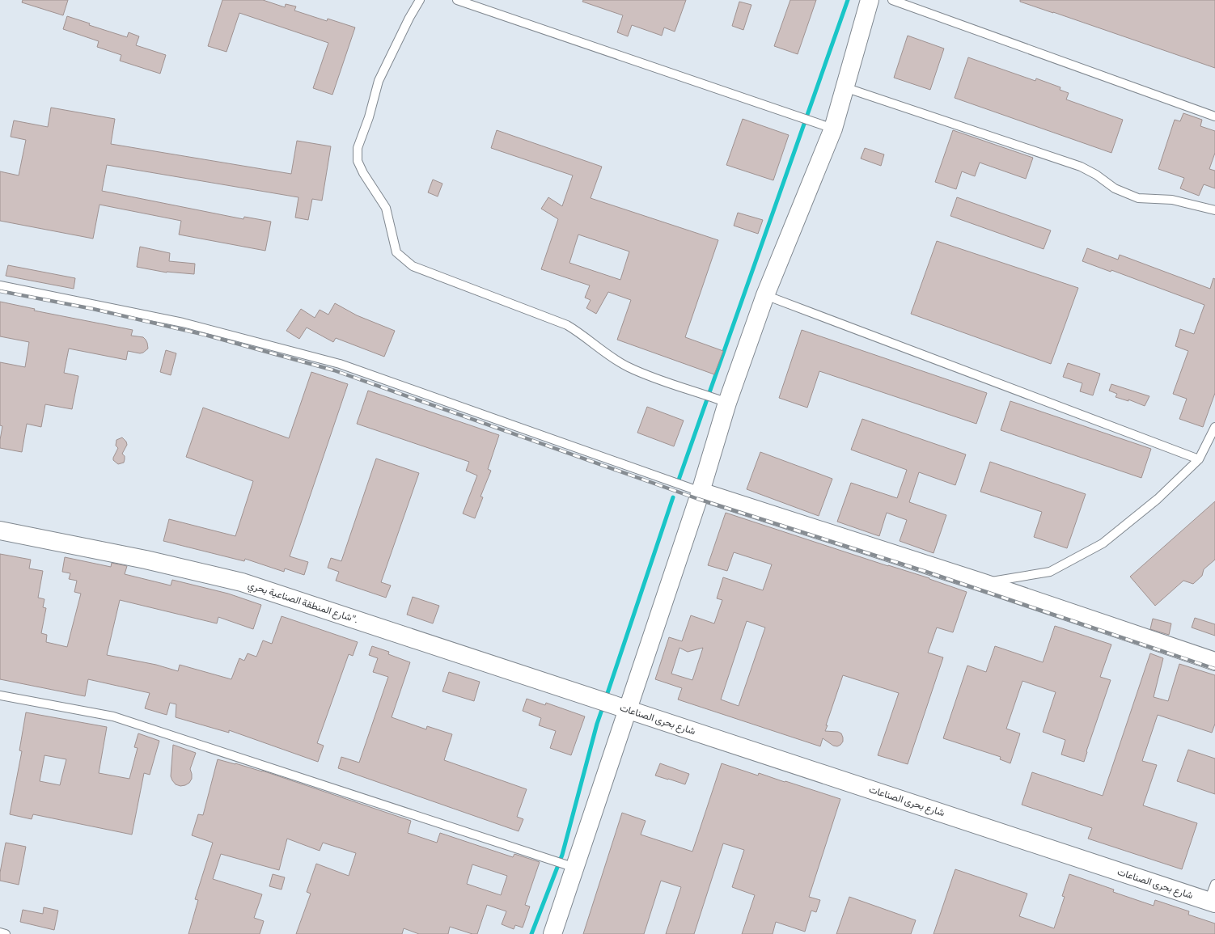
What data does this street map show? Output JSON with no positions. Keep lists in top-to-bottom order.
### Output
{
  "streets": {
    "street": ["شارع المنطقة الصناعية بحري\".", "شارع بحرى الصناعات"]
  },
  "crossings": [
    ["شارع المنطقة الصناعية بحري\".", "شارع بحرى الصناعات"]
  ]
}
